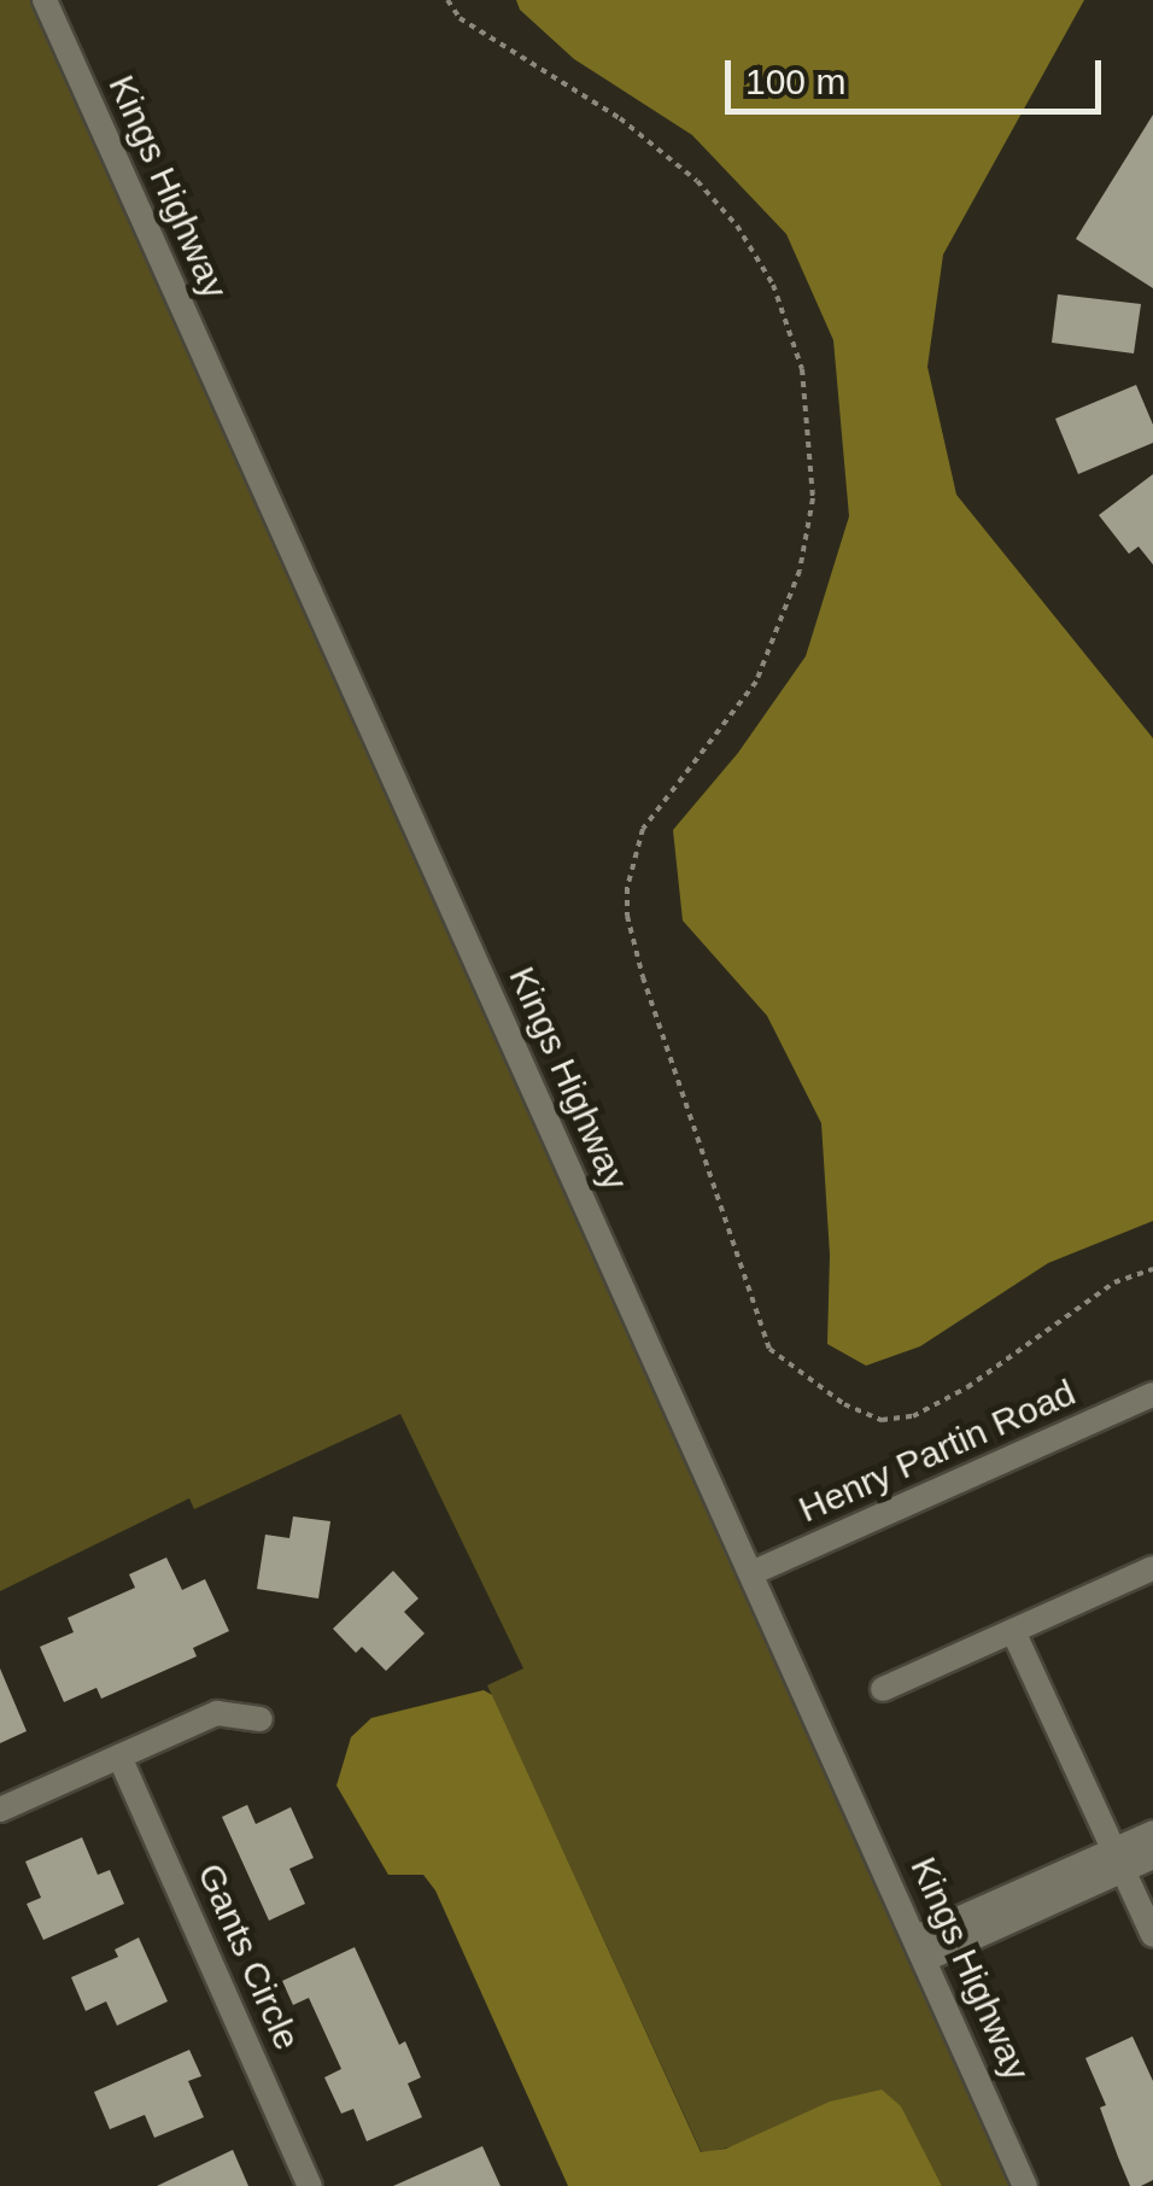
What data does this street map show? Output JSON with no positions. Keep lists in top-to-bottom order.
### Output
{
  "streets": {
    "street": ["Kings Highway", "Henry Partin Road", "Gants Circle"]
  },
  "crossings": [
    ["Kings Highway", "Henry Partin Road"]
  ],
  "scale_bar": "100 m"
}
